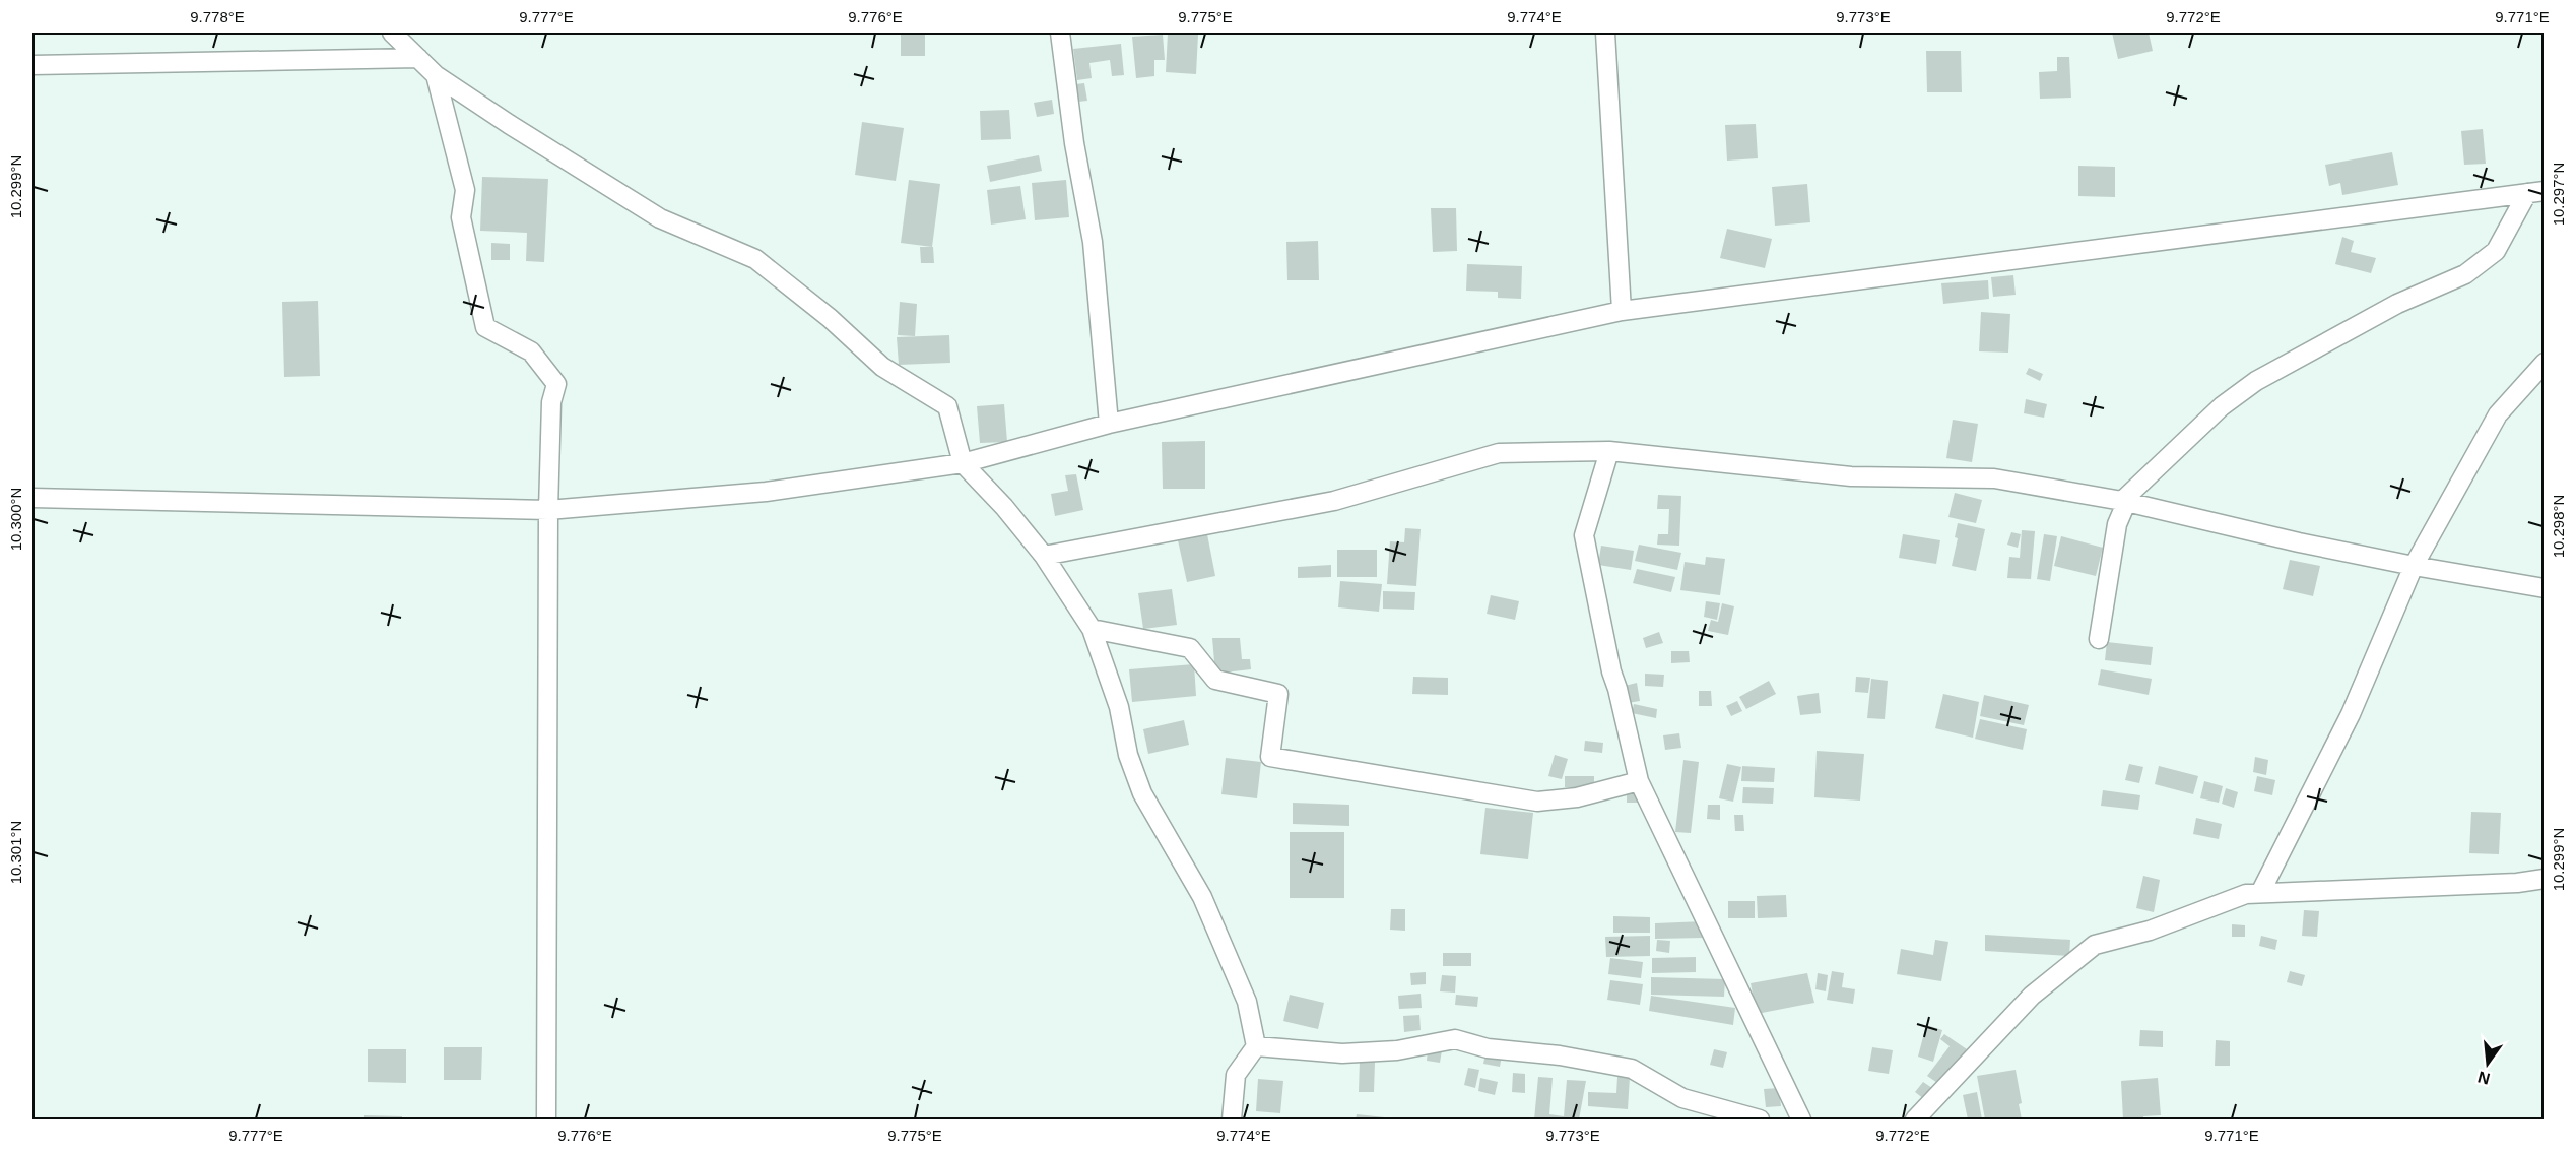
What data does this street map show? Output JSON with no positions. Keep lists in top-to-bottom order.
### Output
{
  "north": "bottom",
  "coordinates": [
    "9.778°E",
    "9.777°E",
    "9.776°E",
    "9.775°E",
    "9.774°E",
    "9.773°E",
    "9.772°E",
    "9.771°E",
    "10.299°N",
    "10.297°N",
    "10.300°N",
    "10.298°N",
    "10.301°N"
  ]
}
